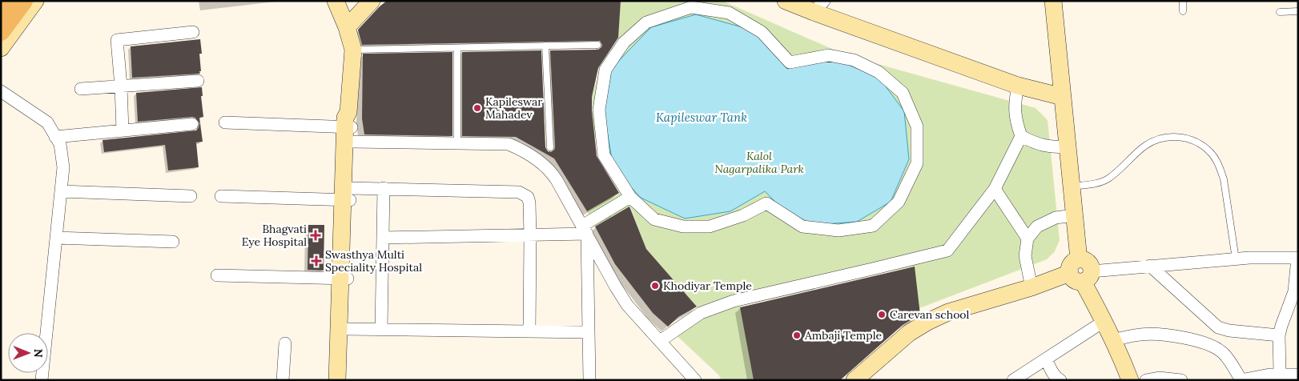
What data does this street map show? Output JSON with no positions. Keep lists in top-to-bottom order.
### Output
{
  "water": ["Kapileswar Tank"],
  "parks": ["Kalol Nagarpalika Park"],
  "places": {
    "other": [
      "Kapileswar Mahadev",
      "Khodiyar Temple",
      "Carevan school",
      "Ambaji Temple"
    ],
    "health": ["Bhagvati Eye Hospital", "Swasthya Multi Speciality Hospital"]
  },
  "north": "right"
}
